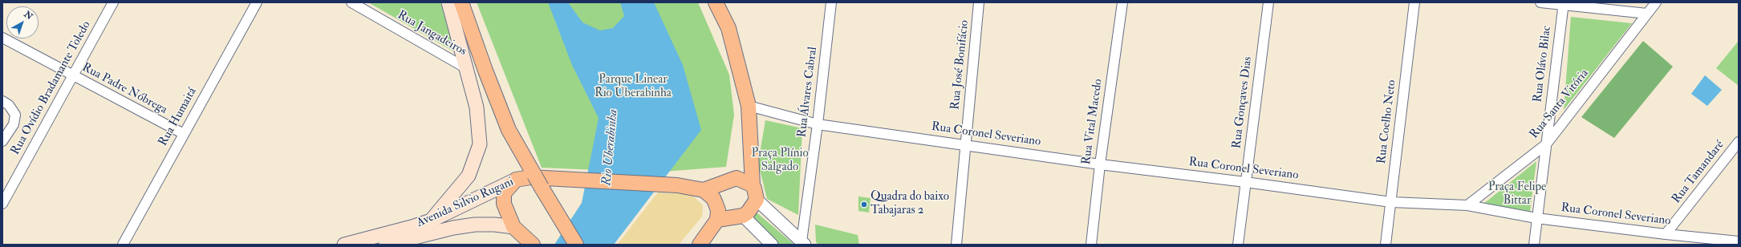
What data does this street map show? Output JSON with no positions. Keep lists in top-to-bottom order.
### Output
{
  "streets": {
    "main road": ["Avenida Silvio Rugani"],
    "street": [
      "Rua Jangadeiros",
      "Rua Olávo Bilac",
      "Rua José Bonifácio",
      "Rua Ovídio Bradamante Toledo",
      "Rua Padre Nóbrega",
      "Rua Álvares Cabral",
      "Rua Gonçaves Dias",
      "Rua Santa Vitória",
      "Rua Humaitá",
      "Rua Vital Macedo",
      "Rua Coelho Neto",
      "Rua Coronel Severiano",
      "Rua Tamandaré"
    ]
  },
  "crossings": [
    ["Rua Olávo Bilac", "Rua Santa Vitória"],
    ["Rua Olávo Bilac", "Rua Coronel Severiano"],
    ["Rua José Bonifácio", "Rua Coronel Severiano"],
    ["Rua Ovídio Bradamante Toledo", "Rua Padre Nóbrega"],
    ["Rua Padre Nóbrega", "Rua Humaitá"],
    ["Rua Álvares Cabral", "Rua Coronel Severiano"],
    ["Rua Gonçaves Dias", "Rua Coronel Severiano"],
    ["Rua Santa Vitória", "Rua Coronel Severiano"],
    ["Rua Vital Macedo", "Rua Coronel Severiano"],
    ["Rua Coelho Neto", "Rua Coronel Severiano"],
    ["Rua Coronel Severiano", "Rua Tamandaré"]
  ],
  "water": ["Rio Uberabinha"],
  "parks": ["Parque Linear Rio Uberabinha", "Praça Plínio Salgado", "Praça Felipe Bittar"],
  "places": ["Quadra do baixo Tabajaras 2"],
  "north": "top right"
}
